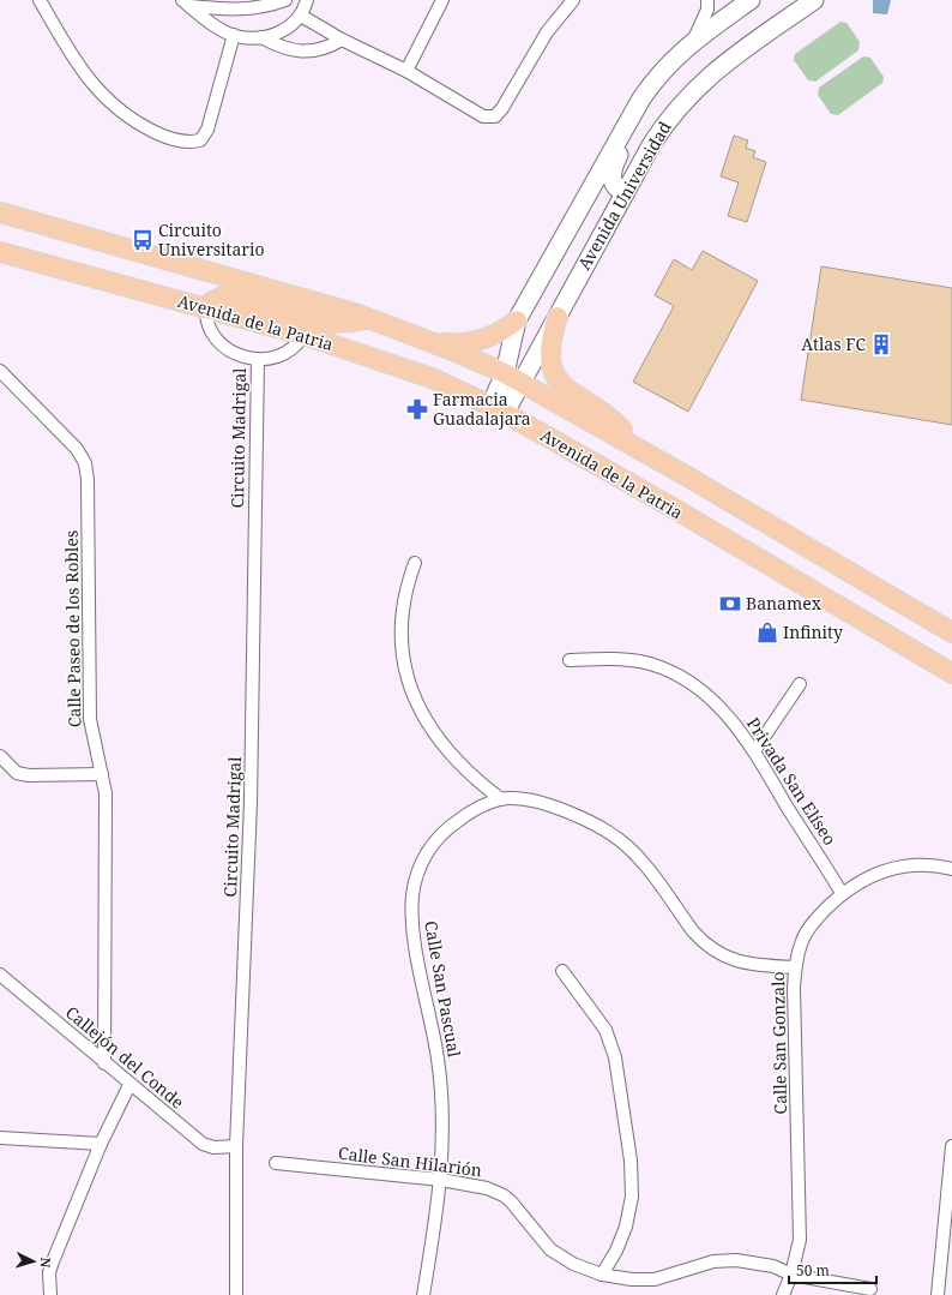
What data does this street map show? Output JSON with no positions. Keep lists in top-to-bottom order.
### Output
{
  "streets": {
    "main road": ["Avenida Universidad", "Avenida de la Patria"],
    "street": [
      "Circuito Madrigal",
      "Calle Paseo de los Robles",
      "Privada San Elíseo",
      "Calle San Pascual",
      "Calle San Gonzalo",
      "Callejón del Conde",
      "Calle San Hilarión"
    ]
  },
  "crossings": [
    ["Avenida Universidad", "Avenida de la Patria"],
    ["Avenida de la Patria", "Circuito Madrigal"],
    ["Circuito Madrigal", "Callejón del Conde"],
    ["Calle Paseo de los Robles", "Callejón del Conde"],
    ["Privada San Elíseo", "Calle San Gonzalo"],
    ["Calle San Pascual", "Calle San Gonzalo"],
    ["Calle San Pascual", "Calle San Hilarión"],
    ["Calle San Gonzalo", "Calle San Hilarión"]
  ],
  "places": {
    "bus stop": ["Circuito Universitario"],
    "building": ["Atlas FC"],
    "pharmacy": ["Farmacia Guadalajara"],
    "bank": ["Banamex"],
    "shop": ["Infinity"]
  },
  "scale_bar": "50 m",
  "north": "right"
}
